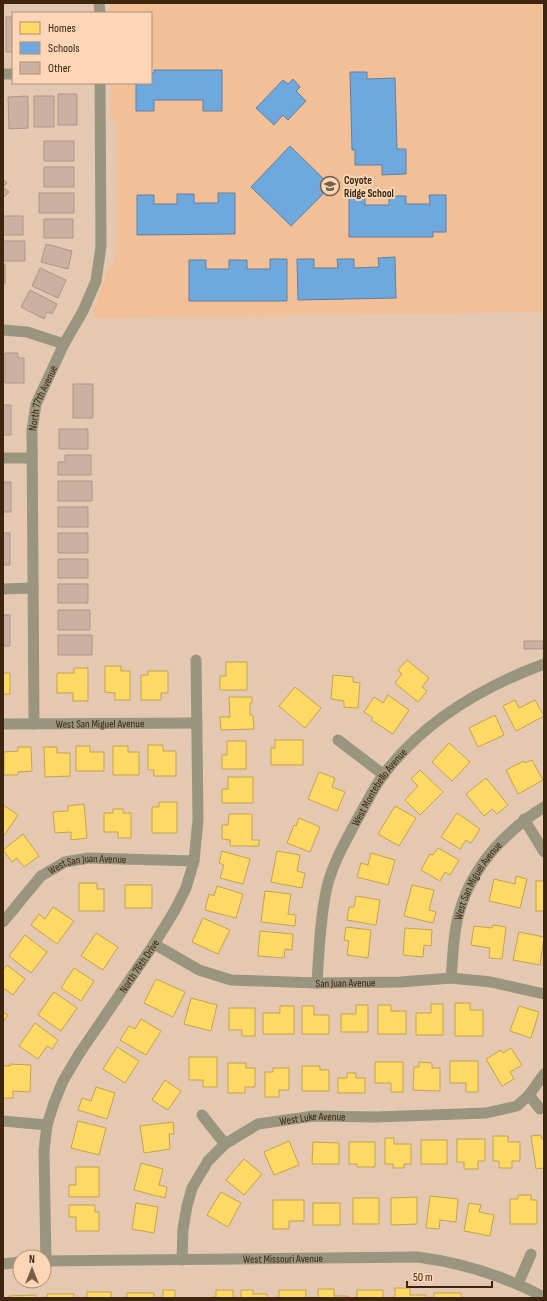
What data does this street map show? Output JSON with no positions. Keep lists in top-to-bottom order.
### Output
{
  "streets": {
    "street": [
      "North 77th Avenue",
      "West San Miguel Avenue",
      "West Montebello Avenue",
      "West San Juan Avenue",
      "North 76th Drive",
      "San Juan Avenue",
      "West Luke Avenue",
      "West Missouri Avenue"
    ]
  },
  "crossings": [
    ["North 77th Avenue", "West San Miguel Avenue"],
    ["West San Miguel Avenue", "North 76th Drive"],
    ["West San Miguel Avenue", "San Juan Avenue"],
    ["West Montebello Avenue", "San Juan Avenue"],
    ["West San Juan Avenue", "North 76th Drive"],
    ["North 76th Drive", "San Juan Avenue"],
    ["West Luke Avenue", "West Missouri Avenue"]
  ],
  "places": {
    "school or university": ["Coyote Ridge School"]
  },
  "legend": ["Homes", "Schools", "Other"],
  "scale_bar": "50 m",
  "north": "top"
}
